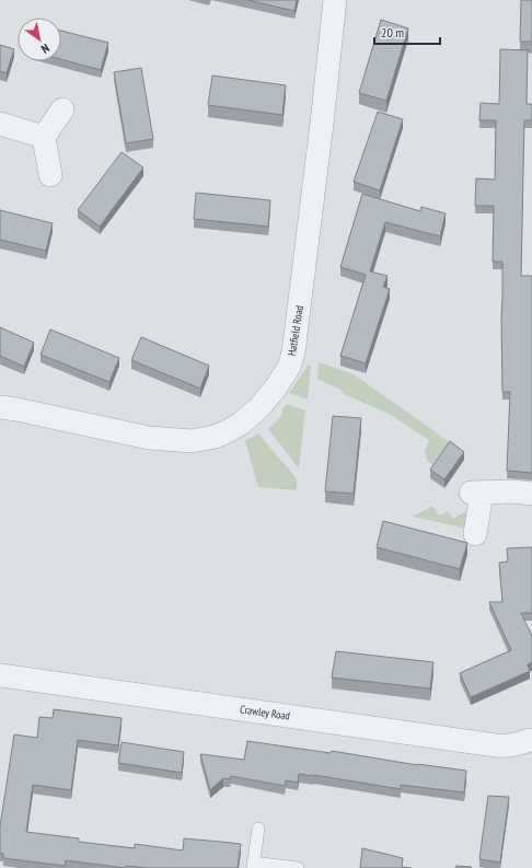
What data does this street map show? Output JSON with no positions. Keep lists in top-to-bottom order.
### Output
{
  "streets": {
    "street": ["Hatfield Road", "Crawley Road"]
  },
  "scale_bar": "20 m",
  "north": "bottom right"
}
